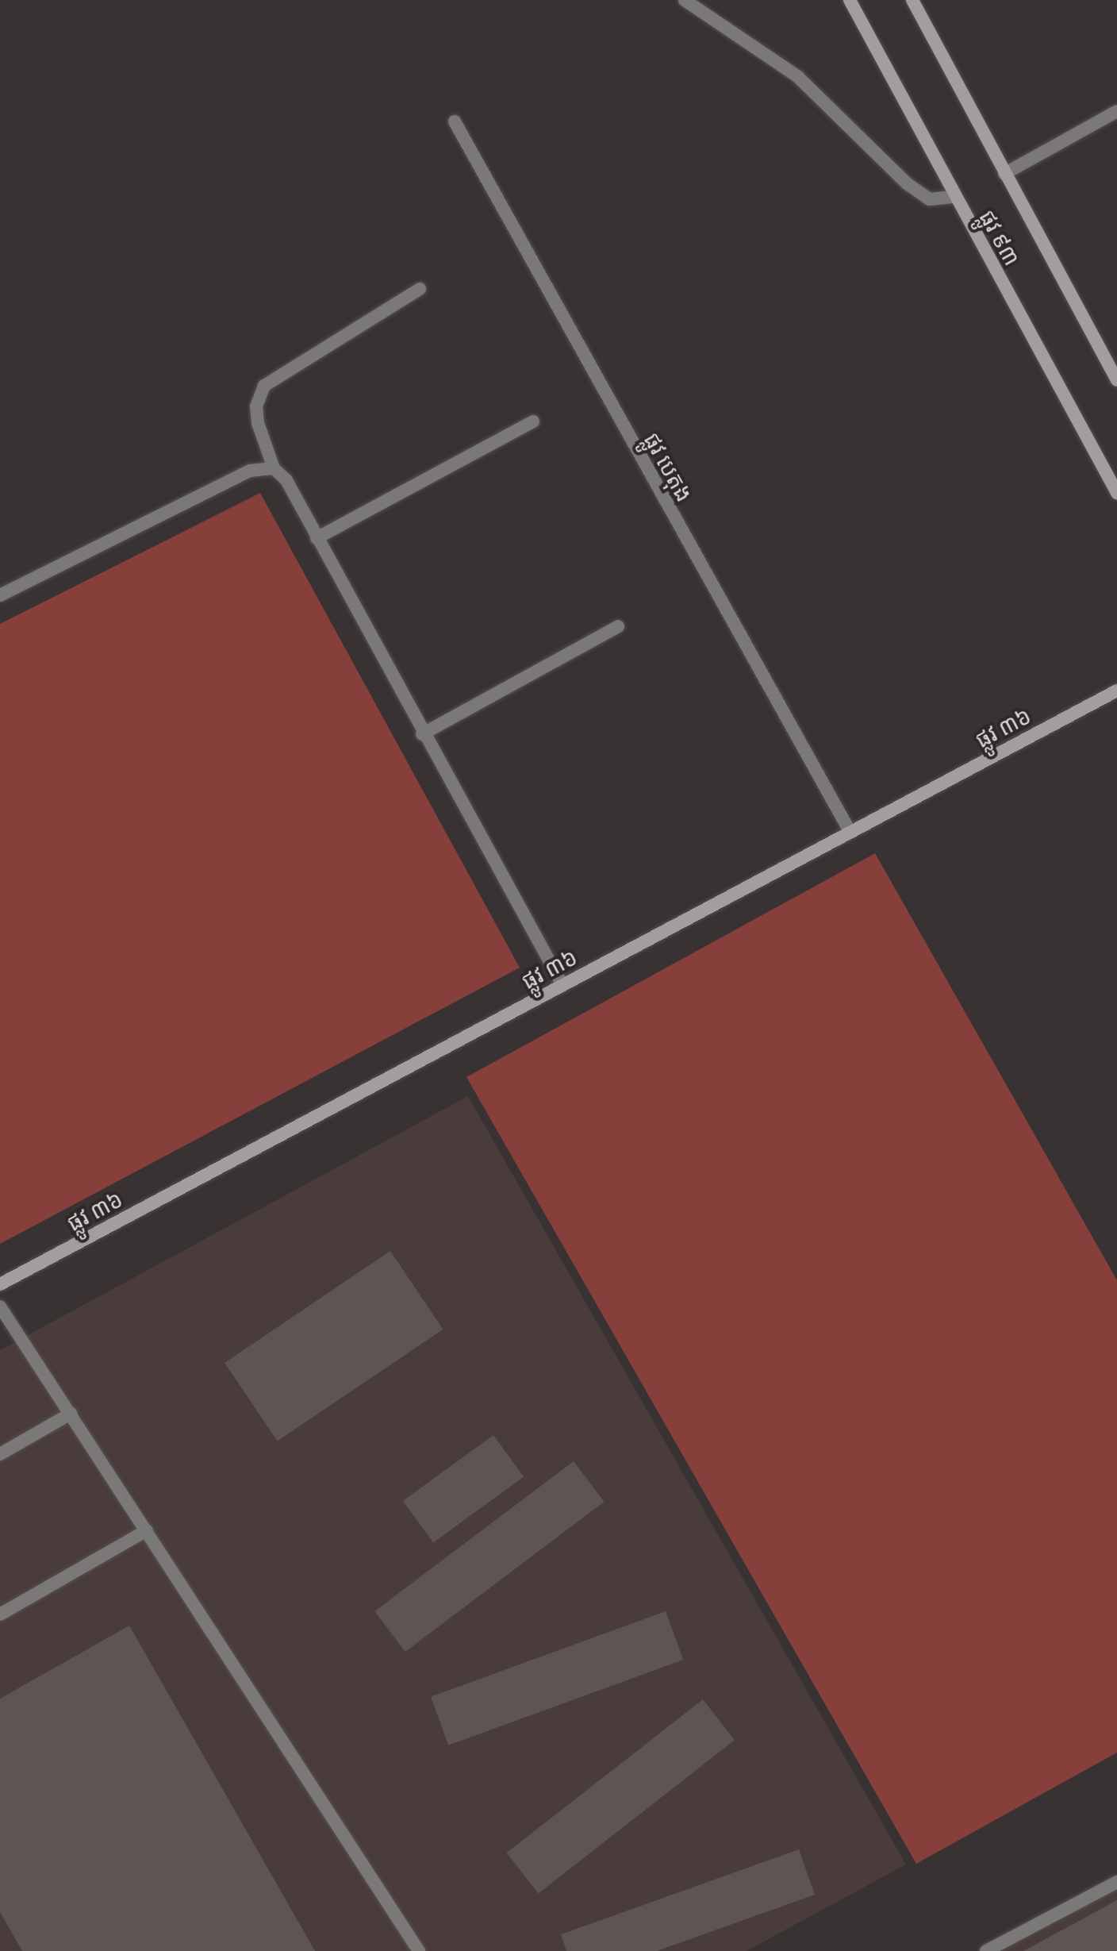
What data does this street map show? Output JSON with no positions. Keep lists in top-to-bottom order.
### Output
{
  "streets": {
    "street": ["ផ្លូវ ៩៣", "ផ្លូវ បេតុង", "ផ្លូវ ៣៦"]
  },
  "crossings": [
    ["ផ្លូវ បេតុង", "ផ្លូវ ៣៦"]
  ]
}
